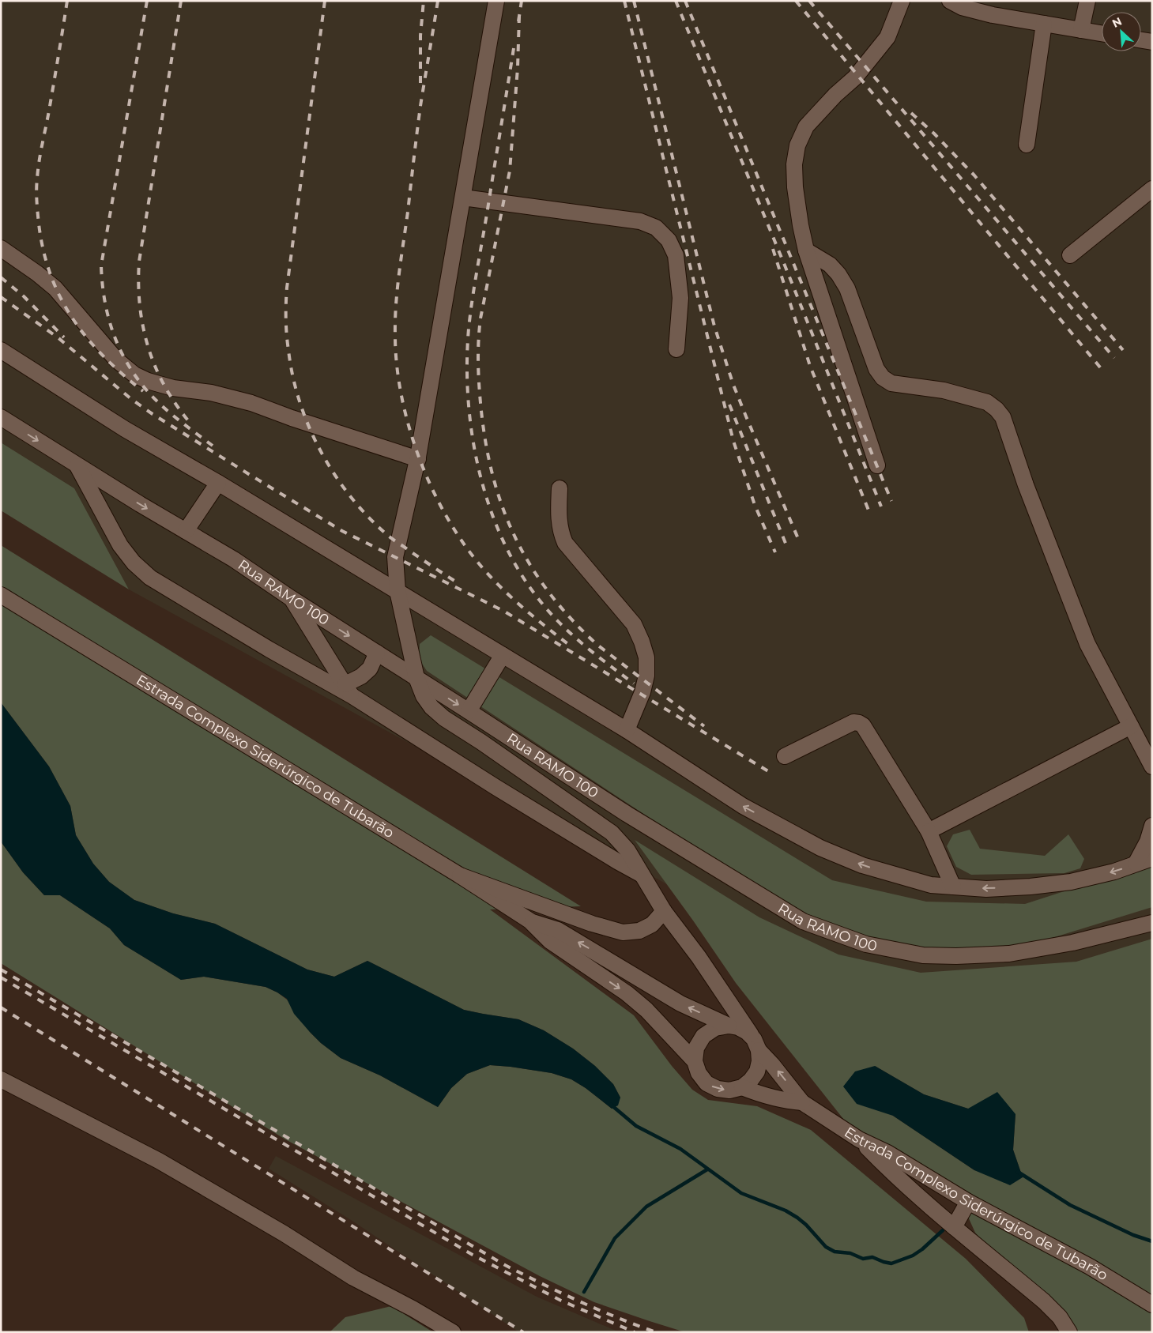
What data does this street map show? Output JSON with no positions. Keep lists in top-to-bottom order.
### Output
{
  "streets": {
    "street": ["Rua RAMO 100", "Estrada Complexo Siderúrgico de Tubarão"]
  },
  "north": "top left"
}
